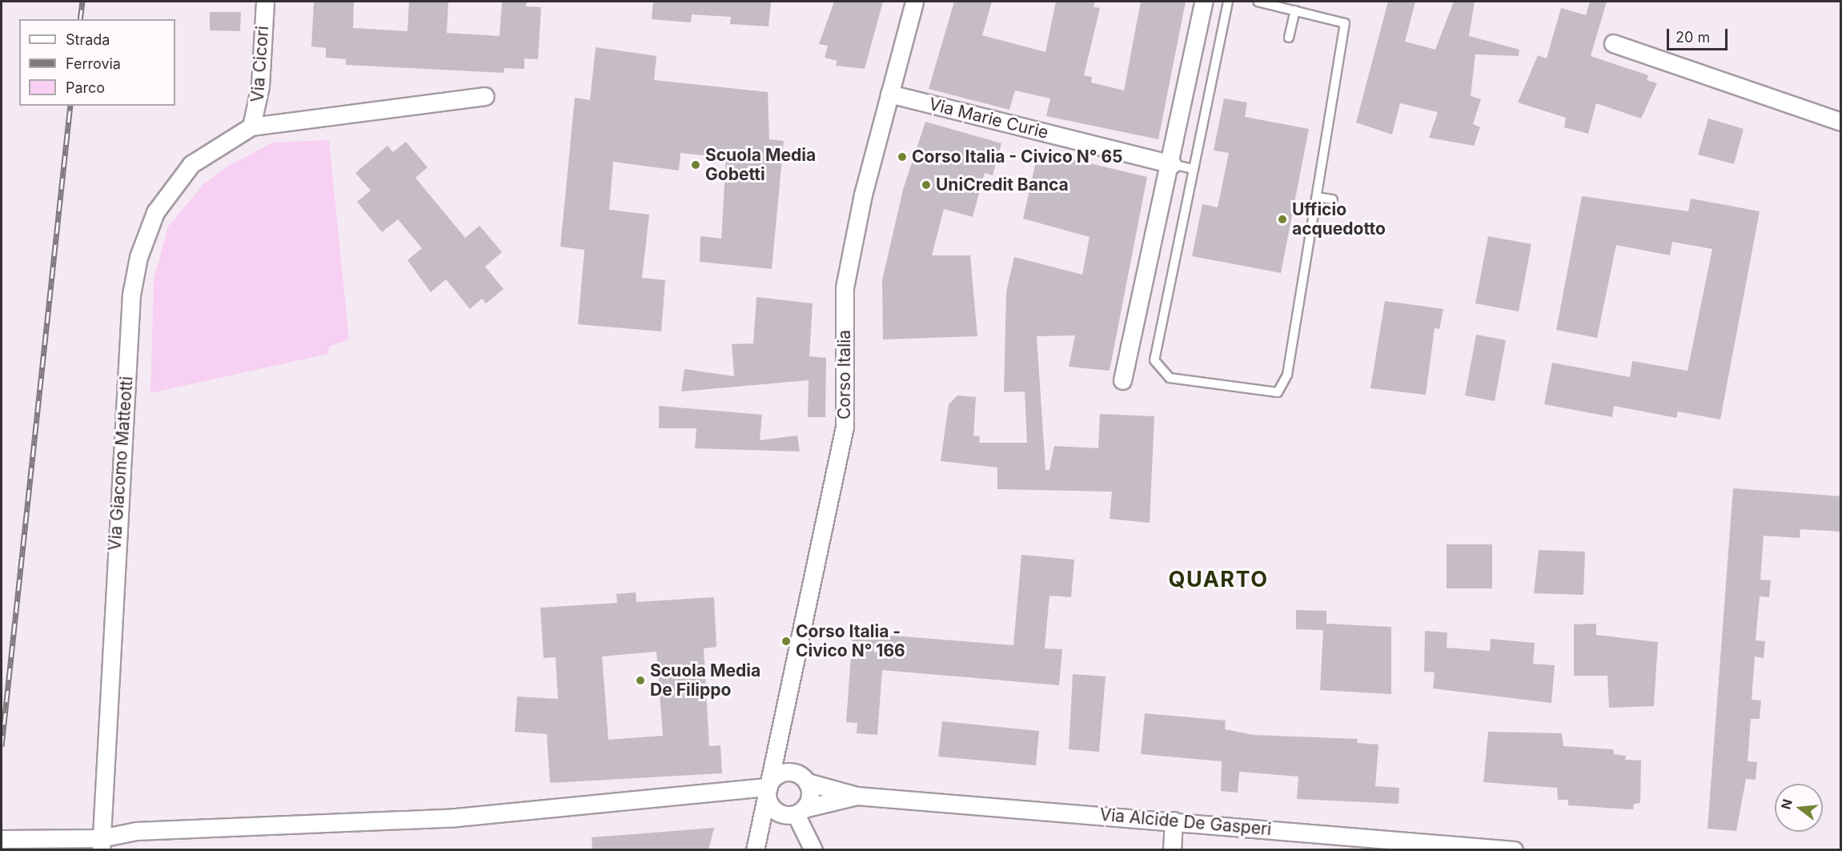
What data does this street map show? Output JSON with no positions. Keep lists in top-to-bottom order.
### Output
{
  "streets": {
    "street": [
      "Via Cicori",
      "Via Marie Curie",
      "Corso Italia",
      "Via Giacomo Matteotti",
      "Via Alcide De Gasperi"
    ]
  },
  "crossings": [
    ["Via Cicori", "Via Giacomo Matteotti"],
    ["Via Marie Curie", "Corso Italia"],
    ["Corso Italia", "Via Alcide De Gasperi"]
  ],
  "districts": ["QUARTO"],
  "places": [
    "Corso Italia - Civico N° 65",
    "Scuola Media Gobetti",
    "UniCredit Banca",
    "Ufficio acquedotto",
    "Corso Italia - Civico N° 166",
    "Scuola Media De Filippo"
  ],
  "legend": ["Strada", "Ferrovia", "Parco"],
  "scale_bar": "20 m",
  "north": "left"
}
